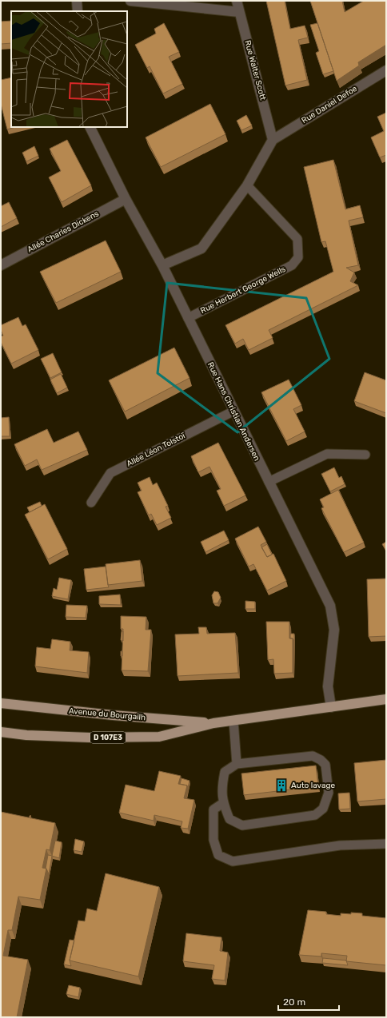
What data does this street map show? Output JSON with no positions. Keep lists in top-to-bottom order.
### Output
{
  "streets": {
    "main road": ["Avenue du Bourgailh", "D 107E3"],
    "street": [
      "Rue Walter Scott",
      "Rue Daniel Defoe",
      "Allée Charles Dickens",
      "Rue Hans Christian Andersen"
    ],
    "lane": ["Rue Herbert George Wells", "Allée Léon Tolstoï"]
  },
  "crossings": [
    ["Rue Walter Scott", "Rue Daniel Defoe"],
    ["Allée Charles Dickens", "Rue Hans Christian Andersen"],
    ["Rue Herbert George Wells", "Rue Hans Christian Andersen"],
    ["Rue Hans Christian Andersen", "Allée Léon Tolstoï"],
    ["Rue Hans Christian Andersen", "Avenue du Bourgailh"]
  ],
  "places": {
    "building": ["Auto lavage"]
  },
  "scale_bar": "20 m"
}
